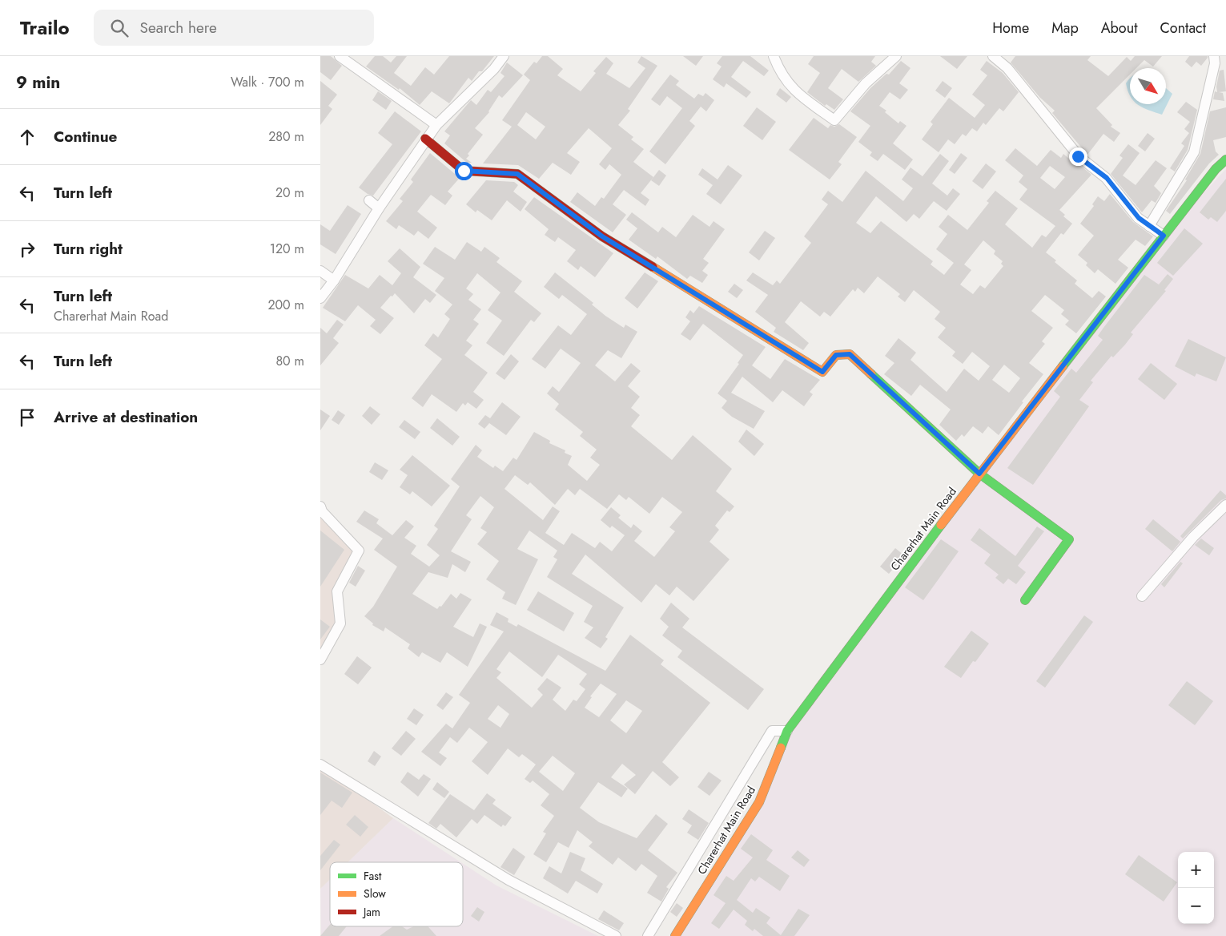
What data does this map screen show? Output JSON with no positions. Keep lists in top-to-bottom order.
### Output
{
  "streets": {
    "street": ["Charerhat Main Road"]
  },
  "legend": ["Fast", "Slow", "Jam"],
  "north": "bottom right",
  "page": {
    "header": "Trailo",
    "search": "Search here",
    "nav": [
      "Home",
      "Map",
      "About",
      "Contact"
    ],
    "heading": ["9 min", "Walk · 700 m"],
    "list": [
      ["Continue", "280 m"],
      ["Turn left", "20 m"],
      ["Turn right", "120 m"],
      ["Turn left", "Charerhat Main Road", "200 m"],
      ["Turn left", "80 m"],
      "Arrive at destination"
    ],
    "map_buttons": ["+", "−"]
  }
}
